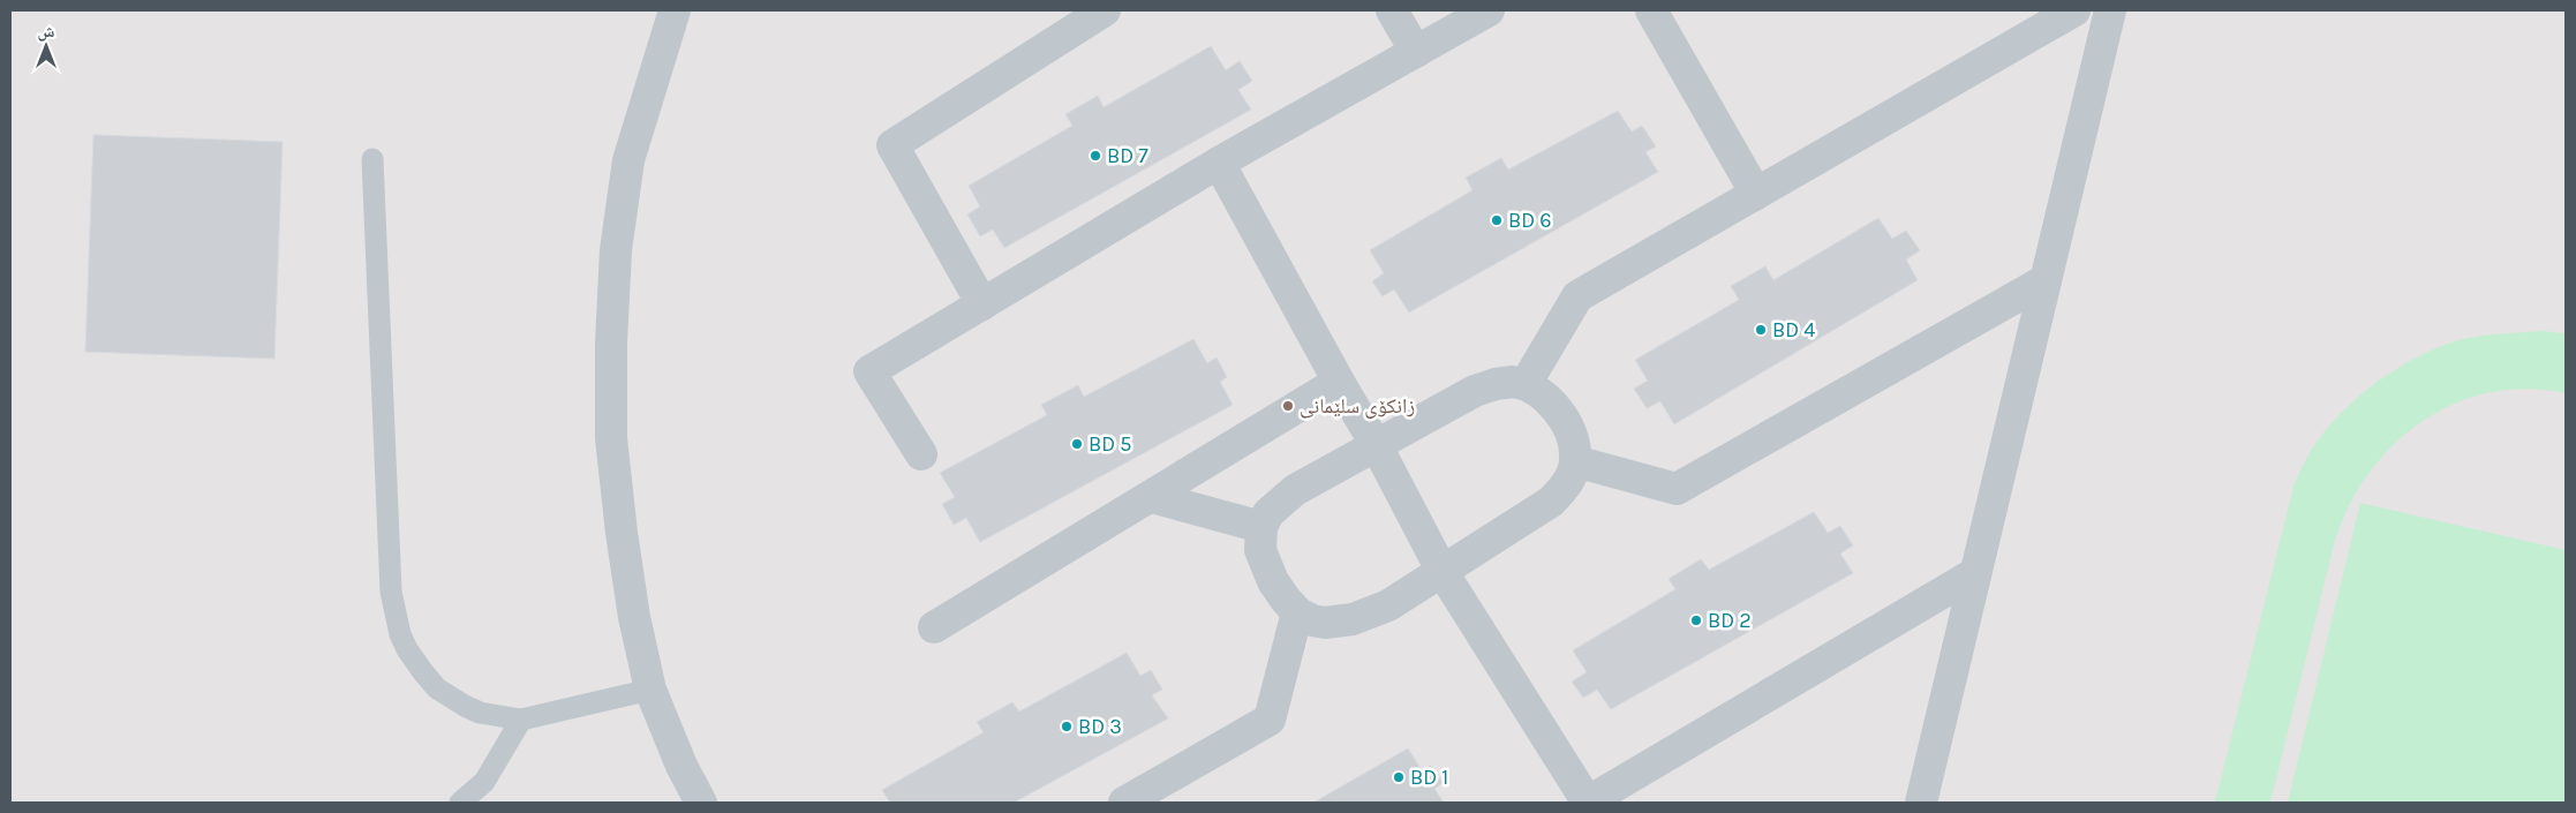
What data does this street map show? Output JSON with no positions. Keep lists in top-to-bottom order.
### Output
{
  "places": [
    "BD 7",
    "BD 6",
    "BD 4",
    "زانکۆی سلێمانی",
    "BD 5",
    "BD 2",
    "BD 3",
    "BD 1"
  ],
  "north": "top"
}
